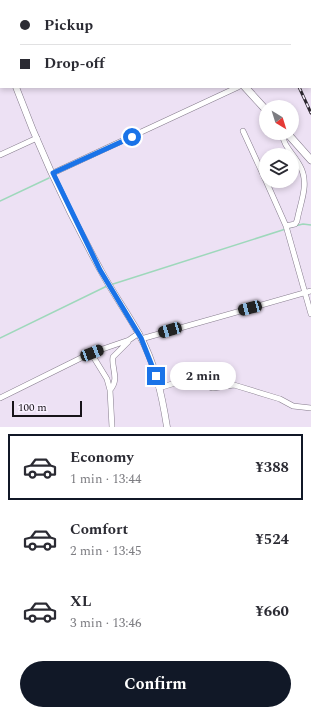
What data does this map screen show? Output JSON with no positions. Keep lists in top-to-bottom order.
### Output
{
  "scale_bar": "100 m",
  "north": "bottom right",
  "page": {
    "banner": ["Pickup", "Drop-off"],
    "bubble": "2 min",
    "scale": "100 m",
    "list": [
      {
        "name": "Economy",
        "note": "1 min · 13:44",
        "value": "¥388"
      },
      {
        "name": "Comfort",
        "note": "2 min · 13:45",
        "value": "¥524"
      },
      {
        "name": "XL",
        "note": "3 min · 13:46",
        "value": "¥660"
      }
    ],
    "buttons": "Confirm"
  }
}
